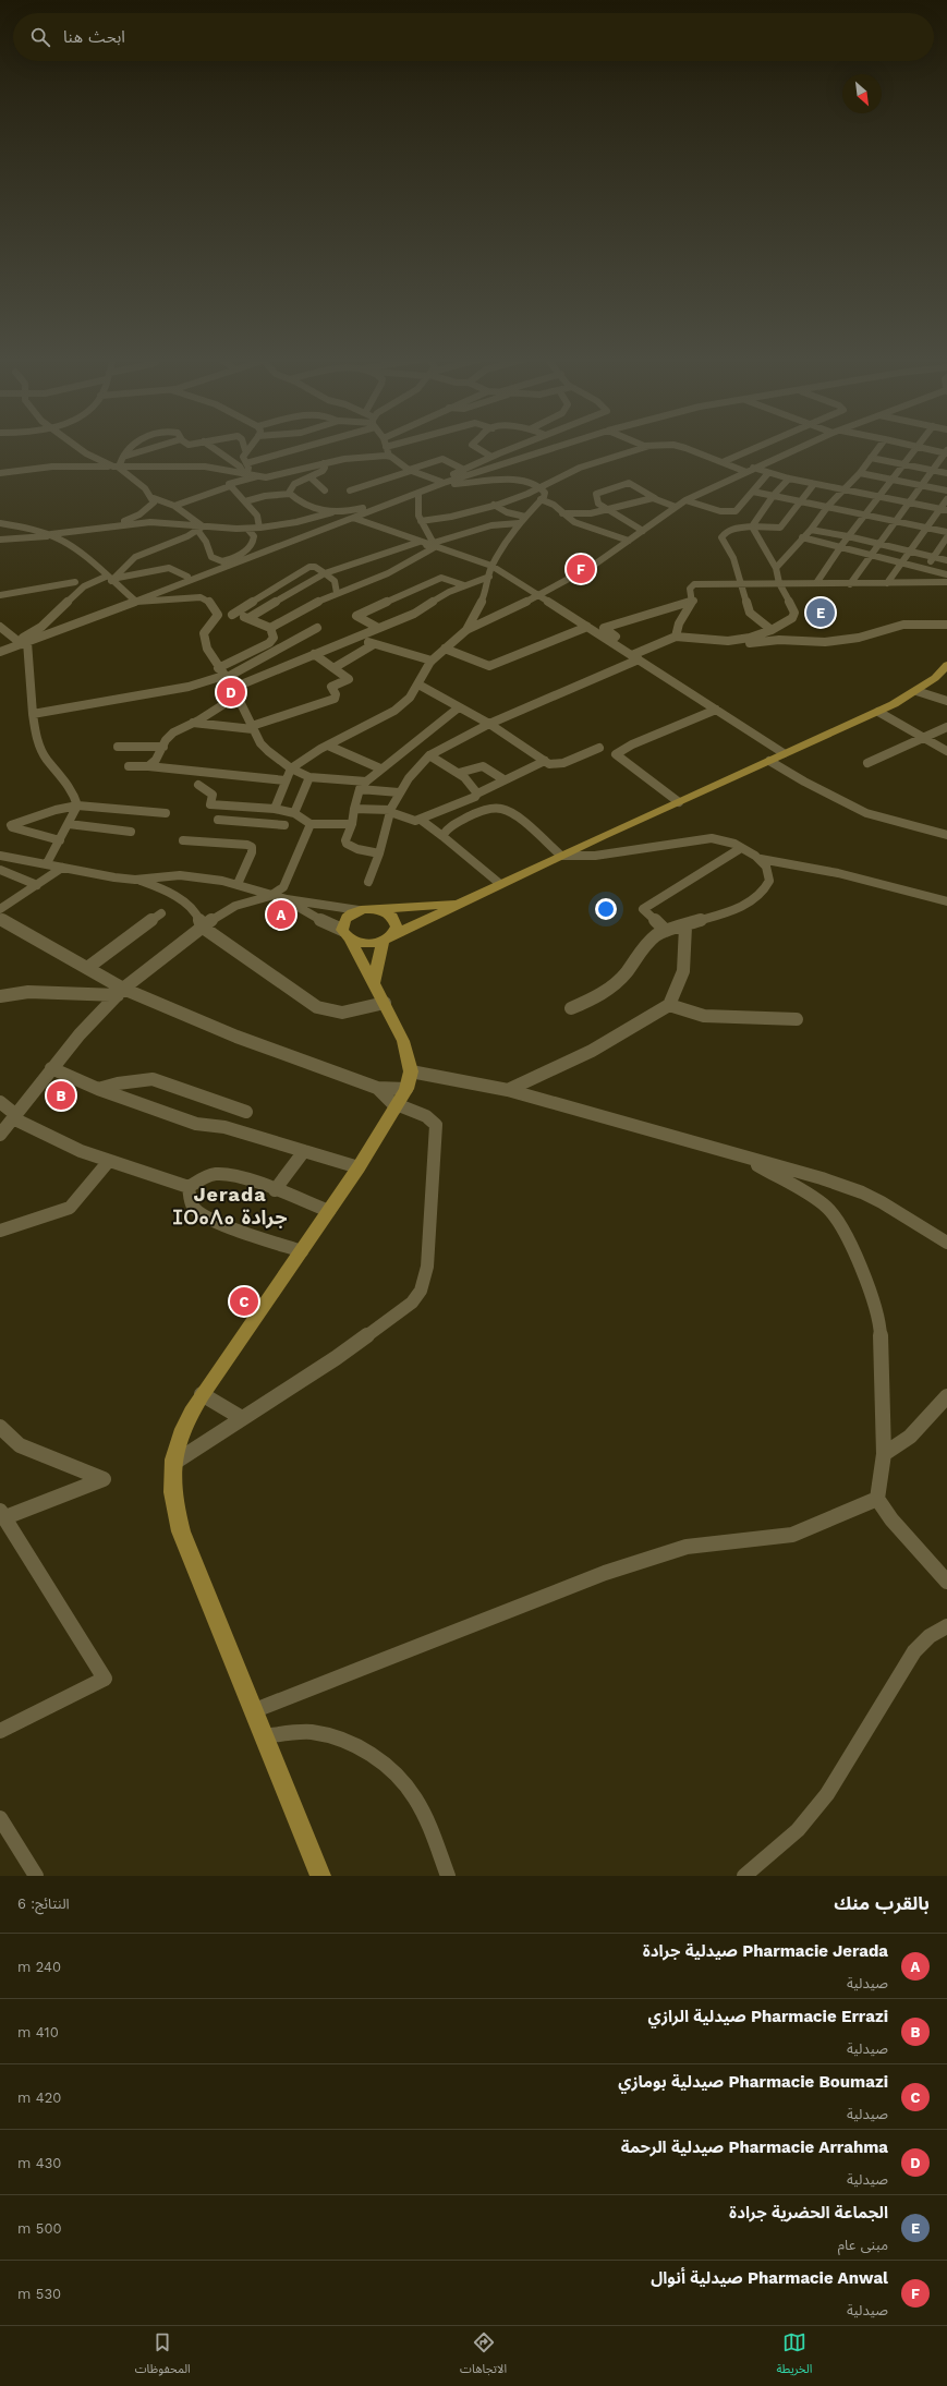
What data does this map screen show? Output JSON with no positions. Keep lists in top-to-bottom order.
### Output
{
  "districts": ["Jerada ⵊⵔⴰⴷⴰ جرادة"],
  "north": "bottom right",
  "page": {
    "search": "ابحث هنا",
    "pins": [
      "F",
      "E",
      "D",
      "A",
      "B",
      "C"
    ],
    "heading": ["بالقرب منك", "النتائج: 6"],
    "list": [
      {
        "mark": "A",
        "name": "Pharmacie Jerada صيدلية جرادة",
        "note": "صيدلية",
        "value": "240 m"
      },
      {
        "mark": "B",
        "name": "Pharmacie Errazi صيدلية الرازي",
        "note": "صيدلية",
        "value": "410 m"
      },
      {
        "mark": "C",
        "name": "Pharmacie Boumazi صيدلية بومازي",
        "note": "صيدلية",
        "value": "420 m"
      },
      {
        "mark": "D",
        "name": "Pharmacie Arrahma صيدلية الرحمة",
        "note": "صيدلية",
        "value": "430 m"
      },
      {
        "mark": "E",
        "name": "الجماعة الحضرية جرادة",
        "note": "مبنى عام",
        "value": "500 m"
      },
      {
        "mark": "F",
        "name": "Pharmacie Anwal صيدلية أنوال",
        "note": "صيدلية",
        "value": "530 m"
      }
    ],
    "nav": ["الخريطة", "الاتجاهات", "المحفوظات"]
  }
}
